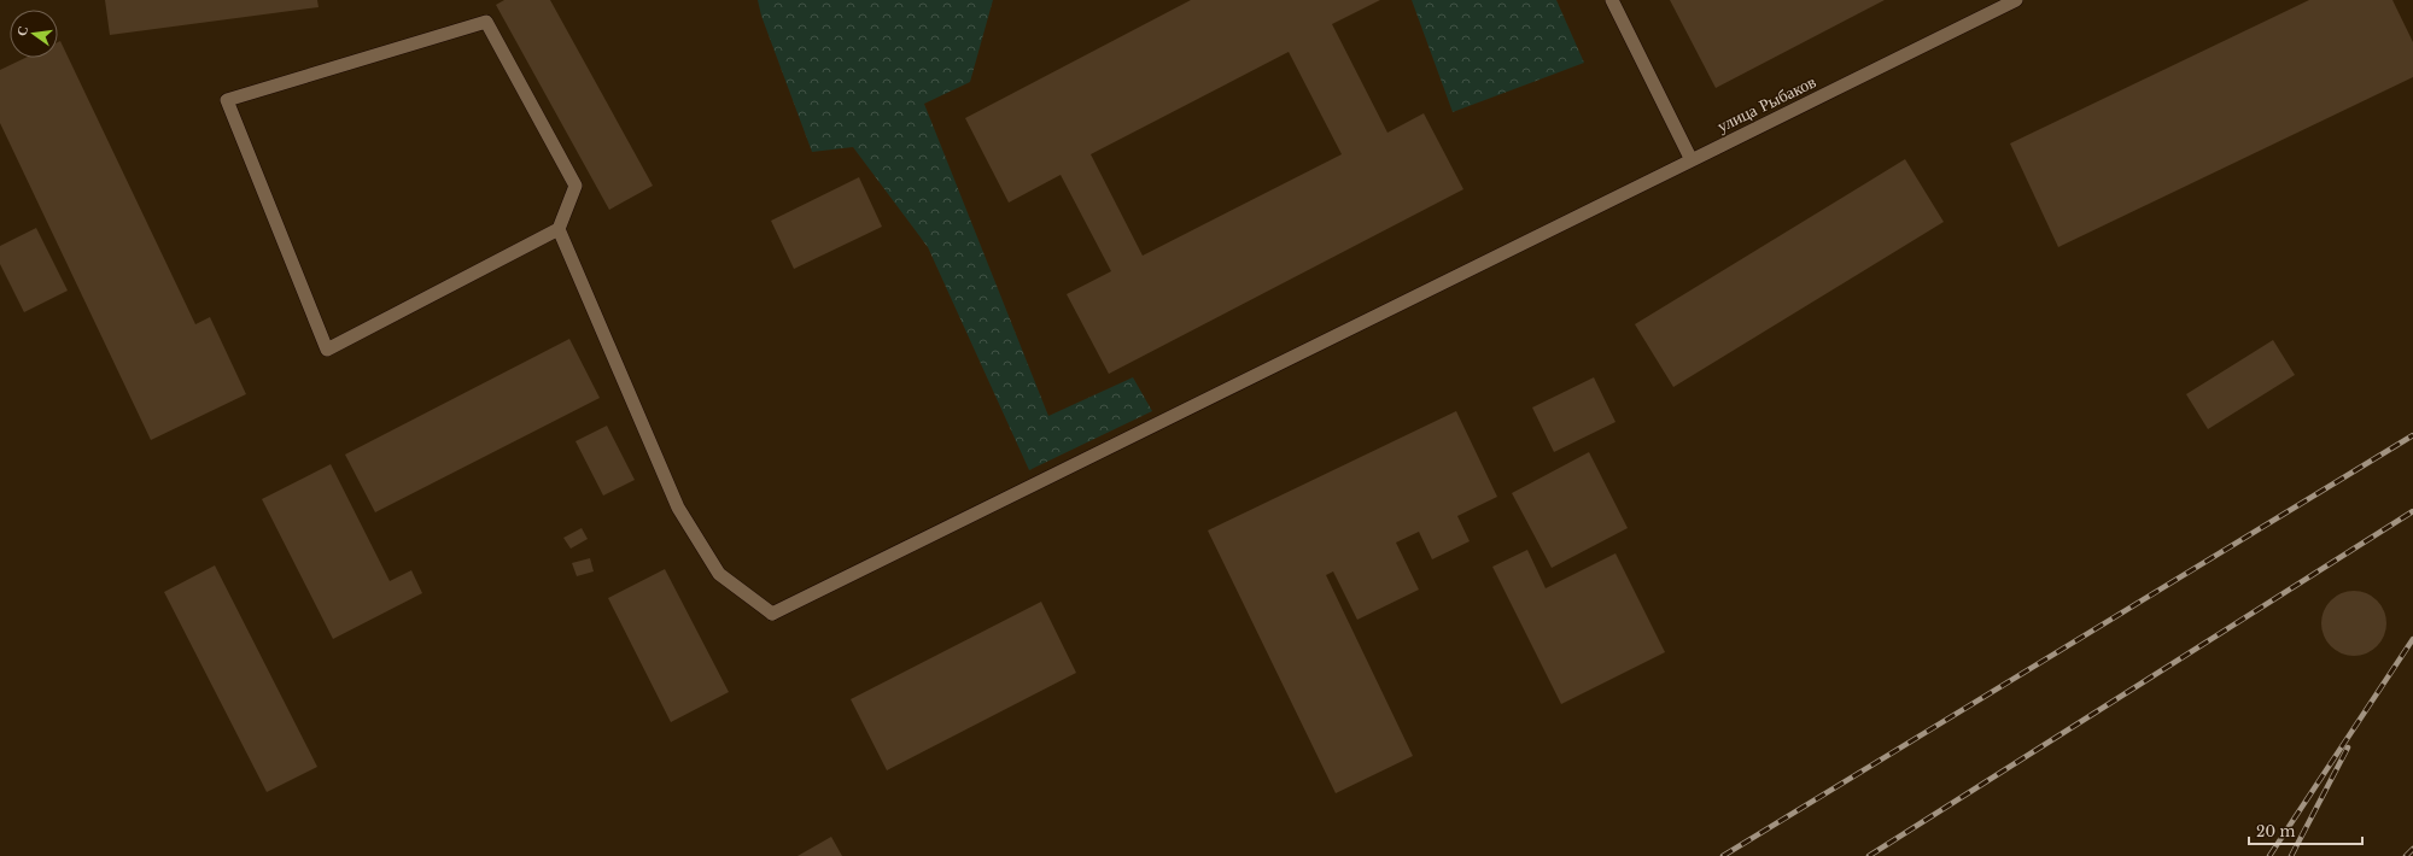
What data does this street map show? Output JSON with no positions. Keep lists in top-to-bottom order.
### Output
{
  "streets": {
    "street": ["улица Рыбаков"]
  },
  "scale_bar": "20 m",
  "north": "left"
}
